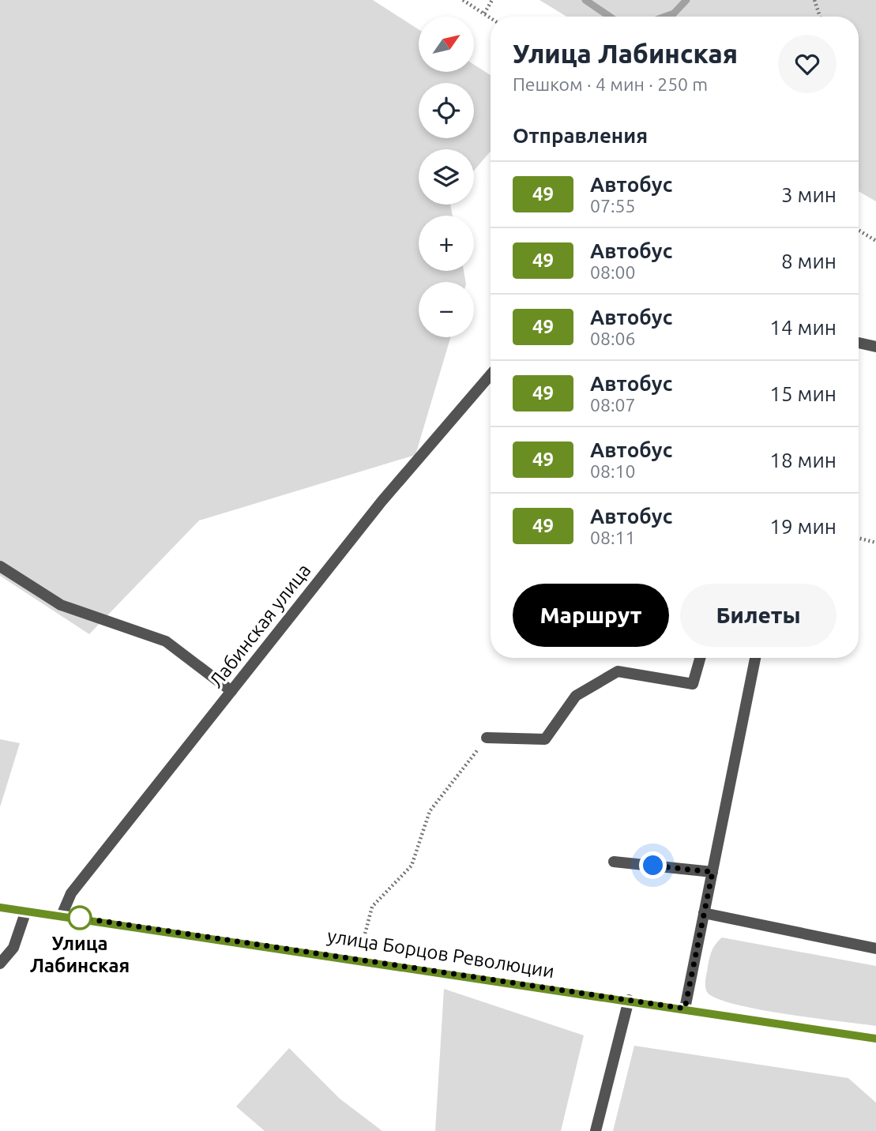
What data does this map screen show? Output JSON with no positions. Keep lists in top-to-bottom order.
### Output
{
  "streets": {
    "street": ["Лабинская улица", "улица Борцов Революции"]
  },
  "crossings": [
    ["Лабинская улица", "улица Борцов Революции"]
  ],
  "places": ["Улица Лабинская"],
  "lines": ["bus line 49"],
  "north": "top right",
  "page": {
    "map_buttons": ["+", "−"],
    "heading": [
      ["Улица Лабинская", "Пешком · 4 мин · 250 m"],
      "Отправления"
    ],
    "list": [
      {
        "mark": "49",
        "name": "Автобус",
        "note": "07:55",
        "value": "3 мин"
      },
      {
        "mark": "49",
        "name": "Автобус",
        "note": "08:00",
        "value": "8 мин"
      },
      {
        "mark": "49",
        "name": "Автобус",
        "note": "08:06",
        "value": "14 мин"
      },
      {
        "mark": "49",
        "name": "Автобус",
        "note": "08:07",
        "value": "15 мин"
      },
      {
        "mark": "49",
        "name": "Автобус",
        "note": "08:10",
        "value": "18 мин"
      },
      {
        "mark": "49",
        "name": "Автобус",
        "note": "08:11",
        "value": "19 мин"
      }
    ],
    "buttons": ["Маршрут", "Билеты"]
  }
}
